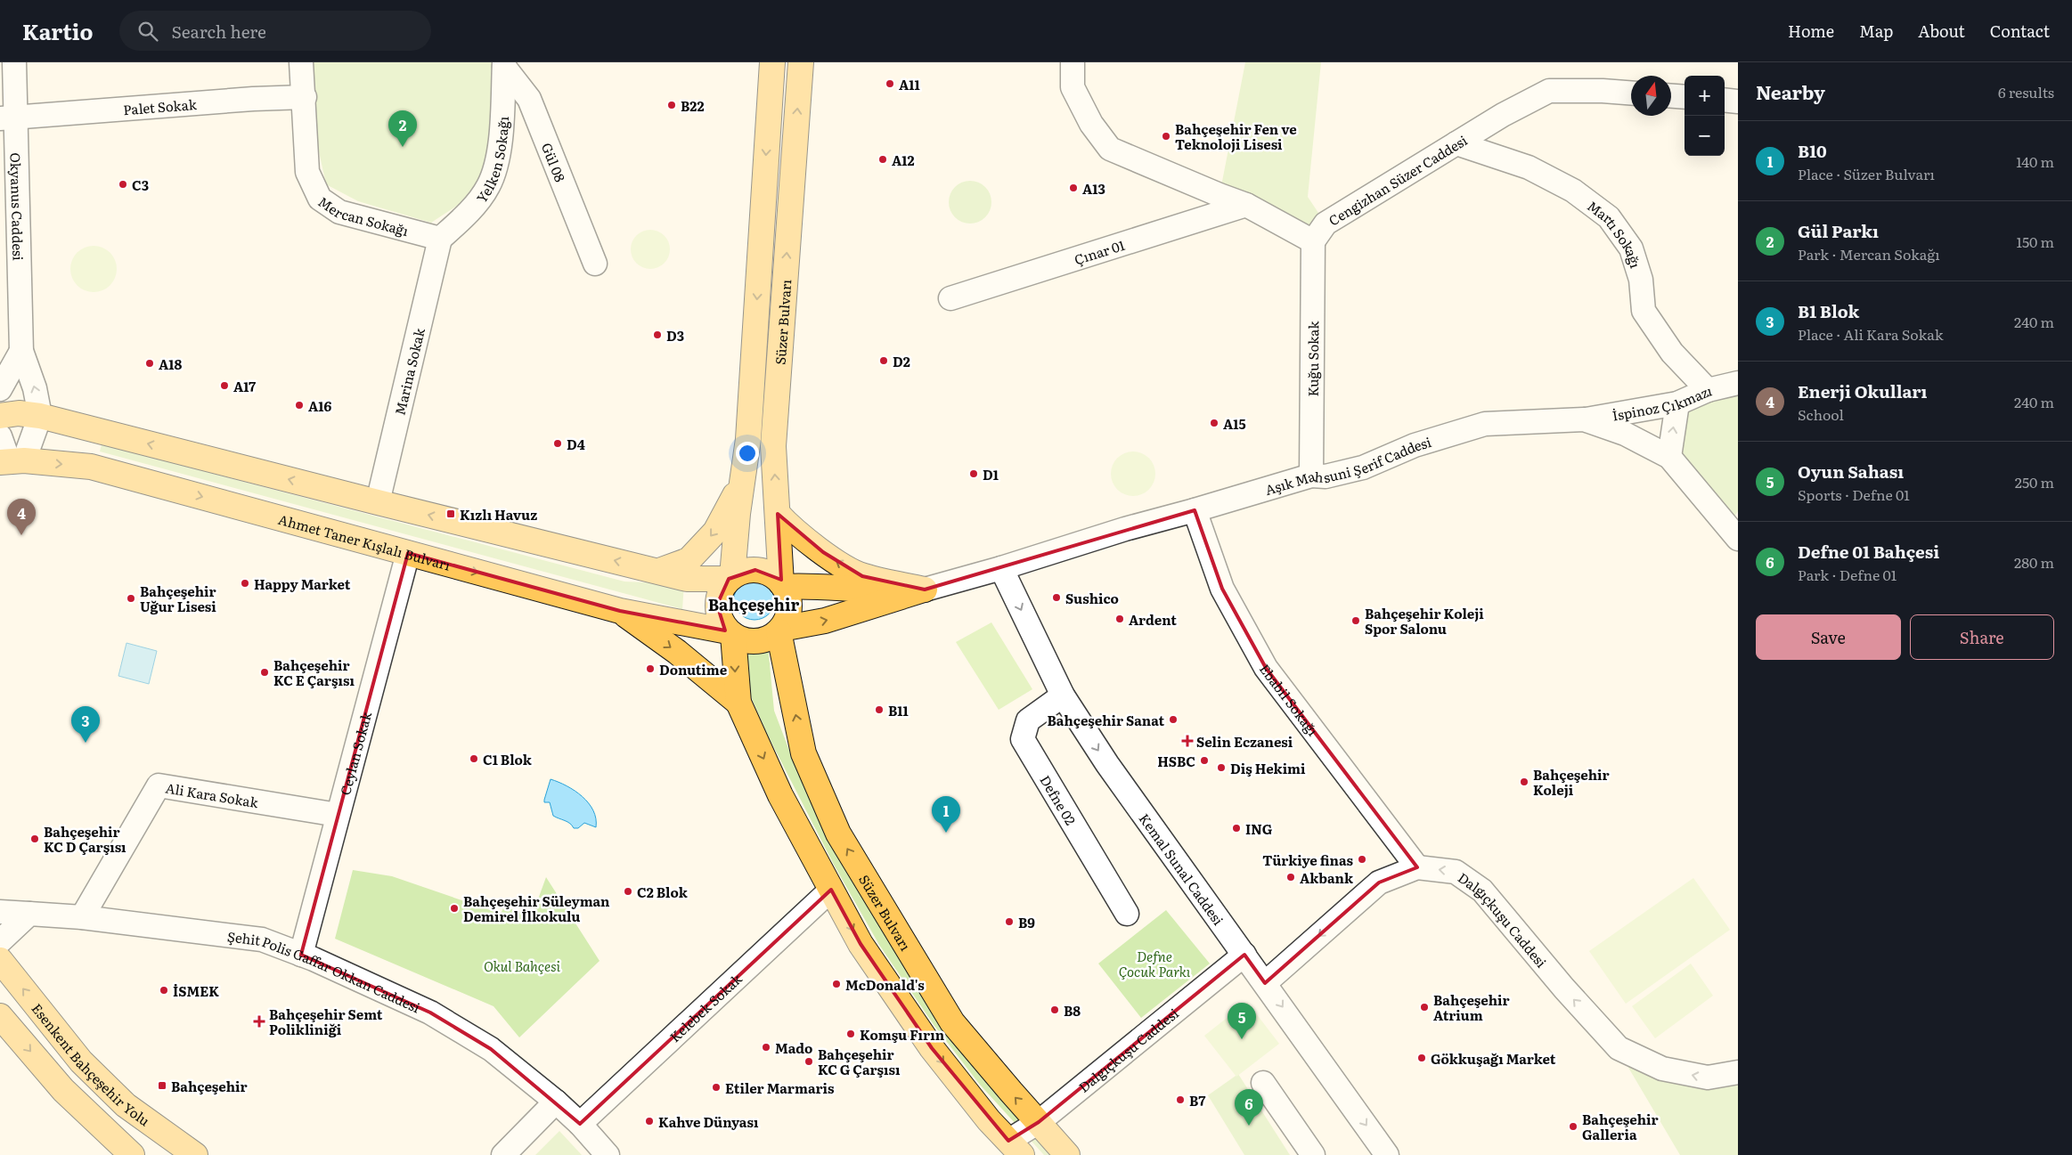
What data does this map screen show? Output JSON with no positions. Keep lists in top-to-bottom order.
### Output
{
  "streets": {
    "main road": ["Süzer Bulvarı", "Ahmet Taner Kışlalı Bulvarı", "Esenkent Bahçeşehir Yolu"],
    "street": [
      "Palet Sokak",
      "Yelken Sokağı",
      "Gül 08",
      "Cengizhan Süzer Caddesi",
      "Okyanus Caddesi",
      "Mercan Sokağı",
      "Martı Sokağı",
      "Çınar 01",
      "Kuğu Sokak",
      "Marina Sokak",
      "İspinoz Çıkmazı",
      "Aşık Mahsuni Şerif Caddesi",
      "Ebabil Sokağı",
      "Ceylan Sokak",
      "Ali Kara Sokak",
      "Defne 02",
      "Kemal Sunal Caddesi",
      "Dalgıçkuşu Caddesi",
      "Şehit Polis Gaffar Okkan Caddesi",
      "Kelebek Sokak"
    ]
  },
  "crossings": [
    ["Palet Sokak", "Okyanus Caddesi"],
    ["Palet Sokak", "Mercan Sokağı"],
    ["Yelken Sokağı", "Gül 08"],
    ["Yelken Sokağı", "Mercan Sokağı"],
    ["Yelken Sokağı", "Marina Sokak"],
    ["Cengizhan Süzer Caddesi", "Martı Sokağı"],
    ["Cengizhan Süzer Caddesi", "Kuğu Sokak"],
    ["Mercan Sokağı", "Marina Sokak"],
    ["Martı Sokağı", "İspinoz Çıkmazı"],
    ["Süzer Bulvarı", "Ahmet Taner Kışlalı Bulvarı"],
    ["Süzer Bulvarı", "Dalgıçkuşu Caddesi"],
    ["Kuğu Sokak", "Aşık Mahsuni Şerif Caddesi"],
    ["İspinoz Çıkmazı", "Aşık Mahsuni Şerif Caddesi"],
    ["Aşık Mahsuni Şerif Caddesi", "Ebabil Sokağı"],
    ["Aşık Mahsuni Şerif Caddesi", "Kemal Sunal Caddesi"],
    ["Ahmet Taner Kışlalı Bulvarı", "Ceylan Sokak"],
    ["Ebabil Sokağı", "Dalgıçkuşu Caddesi"],
    ["Ceylan Sokak", "Ali Kara Sokak"],
    ["Ceylan Sokak", "Şehit Polis Gaffar Okkan Caddesi"],
    ["Ali Kara Sokak", "Şehit Polis Gaffar Okkan Caddesi"],
    ["Defne 02", "Kemal Sunal Caddesi"],
    ["Kemal Sunal Caddesi", "Dalgıçkuşu Caddesi"],
    ["Şehit Polis Gaffar Okkan Caddesi", "Kelebek Sokak"]
  ],
  "one_way": ["Kemal Sunal Caddesi", "Dalgıçkuşu Caddesi"],
  "districts": ["Bahçeşehir"],
  "parks": ["Defne Çocuk Parkı", "Okul Bahçesi"],
  "places": {
    "other": [
      "A11",
      "B22",
      "Bahçeşehir Fen ve Teknoloji Lisesi",
      "A12",
      "C3",
      "A13",
      "D3",
      "D2",
      "A18",
      "A17",
      "A16",
      "A15",
      "D4",
      "D1",
      "Happy Market",
      "Sushico",
      "Bahçeşehir Uğur Lisesi",
      "Ardent",
      "Bahçeşehir Koleji Spor Salonu",
      "Donutime",
      "Bahçeşehir KC E Çarşısı",
      "B11",
      "Bahçeşehir Sanat",
      "C1 Blok",
      "HSBC",
      "Diş Hekimi",
      "Bahçeşehir Koleji",
      "ING",
      "Bahçeşehir KC D Çarşısı",
      "Türkiye finas",
      "Akbank",
      "C2 Blok",
      "Bahçeşehir Süleyman Demirel İlkokulu",
      "B9",
      "McDonald's",
      "İSMEK",
      "Bahçeşehir Atrium",
      "B8",
      "Komşu Fırın",
      "Mado",
      "Gökkuşağı Market",
      "Bahçeşehir KC G Çarşısı",
      "Etiler Marmaris",
      "B7",
      "Kahve Dünyası",
      "Bahçeşehir Galleria"
    ],
    "transit": ["Kızlı Havuz", "Bahçeşehir"],
    "health": ["Selin Eczanesi", "Bahçeşehir Semt Polikliniği"]
  },
  "north": "top",
  "page": {
    "header": "Kartio",
    "search": "Search here",
    "nav": [
      "Home",
      "Map",
      "About",
      "Contact"
    ],
    "heading": ["Nearby", "6 results"],
    "map_buttons": ["+", "−"],
    "pins": [
      "2",
      "4",
      "3",
      "1",
      "5",
      "6"
    ],
    "list": [
      {
        "mark": "1",
        "name": "B10",
        "note": "Place · Süzer Bulvarı",
        "value": "140 m"
      },
      {
        "mark": "2",
        "name": "Gül Parkı",
        "note": "Park · Mercan Sokağı",
        "value": "150 m"
      },
      {
        "mark": "3",
        "name": "B1 Blok",
        "note": "Place · Ali Kara Sokak",
        "value": "240 m"
      },
      {
        "mark": "4",
        "name": "Enerji Okulları",
        "note": "School",
        "value": "240 m"
      },
      {
        "mark": "5",
        "name": "Oyun Sahası",
        "note": "Sports · Defne 01",
        "value": "250 m"
      },
      {
        "mark": "6",
        "name": "Defne 01 Bahçesi",
        "note": "Park · Defne 01",
        "value": "280 m"
      }
    ],
    "buttons": ["Save", "Share"]
  }
}
